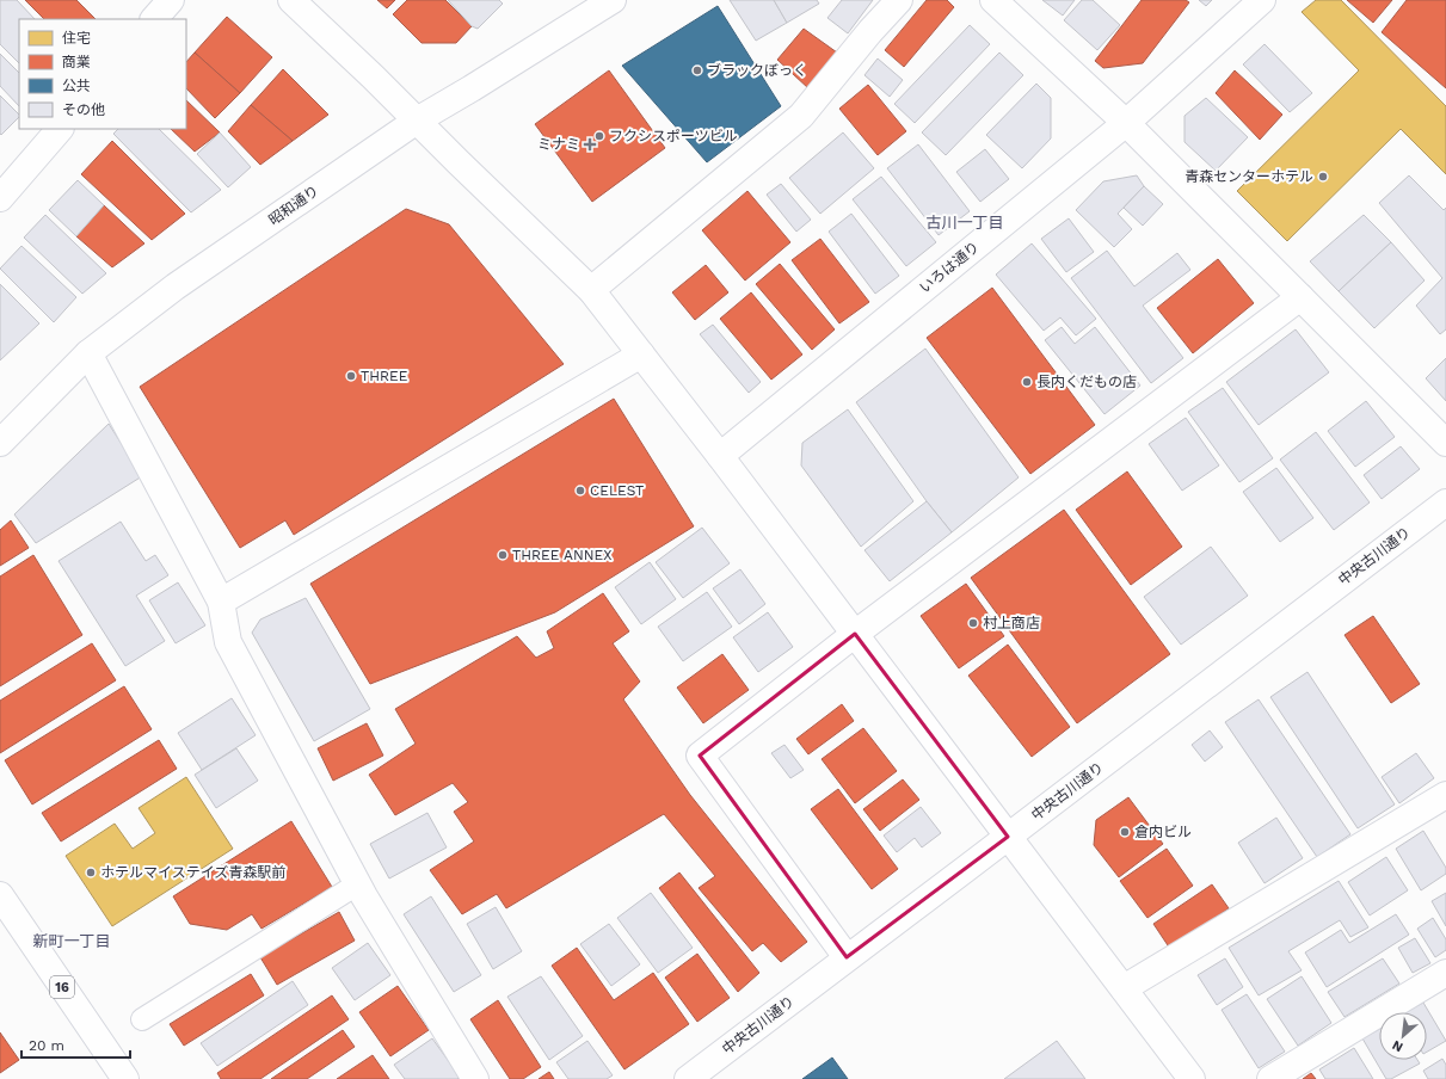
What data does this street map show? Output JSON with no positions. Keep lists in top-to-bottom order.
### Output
{
  "streets": {
    "street": [
      "昭和通り",
      "いろは通り",
      "中央古川通り",
      "16"
    ]
  },
  "districts": ["古川一丁目", "新町一丁目"],
  "places": {
    "other": [
      "ブラックぼっく",
      "フクシスポーツビル",
      "青森センターホテル",
      "THREE",
      "長内くだもの店",
      "CELEST",
      "THREE ANNEX",
      "村上商店",
      "倉内ビル",
      "ホテルマイステイズ青森駅前"
    ],
    "health": ["ミナミ"]
  },
  "legend": [
    "住宅",
    "商業",
    "公共",
    "その他"
  ],
  "scale_bar": "20 m",
  "north": "bottom left"
}
